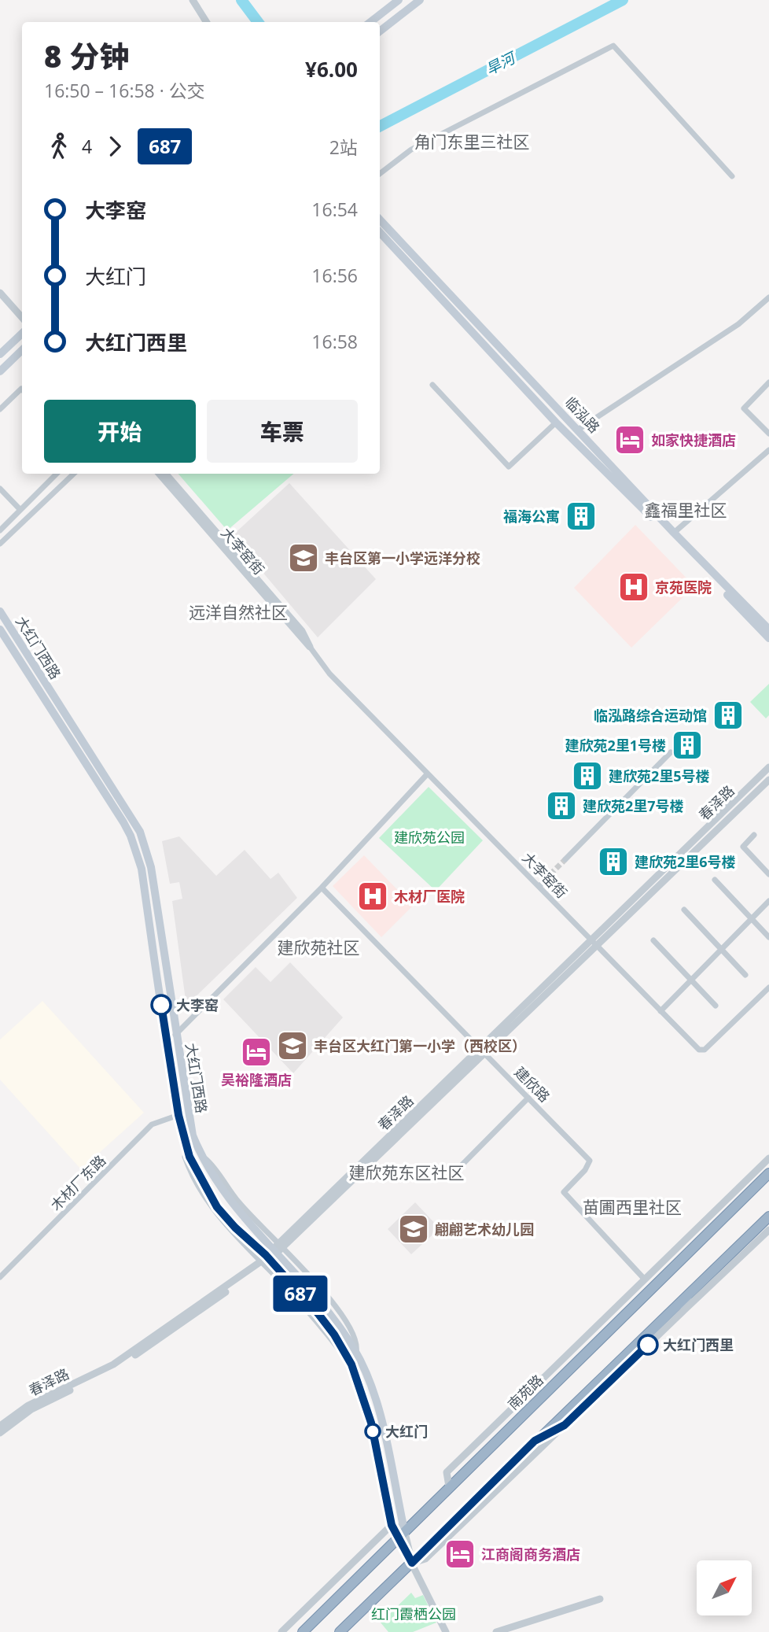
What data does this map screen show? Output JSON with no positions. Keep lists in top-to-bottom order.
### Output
{
  "streets": {
    "highway": ["南苑路"],
    "main road": ["临泓路", "大红门西路"],
    "street": [
      "大李窑街",
      "春泽路",
      "建欣路",
      "木材厂东路"
    ]
  },
  "crossings": [
    ["大李窑街", "春泽路"],
    ["大红门西路", "春泽路"],
    ["大红门西路", "木材厂东路"],
    ["大红门西路", "南苑路"],
    ["春泽路", "建欣路"]
  ],
  "districts": [
    "角门东里三社区",
    "鑫福里社区",
    "远洋自然社区",
    "建欣苑社区",
    "建欣苑东区社区",
    "苗圃西里社区"
  ],
  "water": ["旱河"],
  "parks": ["建欣苑公园", "红门霞栖公园"],
  "places": {
    "hotel": ["如家快捷酒店", "吴裕隆酒店", "江商阁商务酒店"],
    "building": [
      "福海公寓",
      "临泓路综合运动馆",
      "建欣苑2里1号楼",
      "建欣苑2里5号楼",
      "建欣苑2里7号楼",
      "建欣苑2里6号楼"
    ],
    "school or university": ["丰台区第一小学远洋分校", "丰台区大红门第一小学（西校区）", "翩翩艺术幼儿园"],
    "hospital": ["京苑医院", "木材厂医院"],
    "other": ["大李窑", "大红门西里", "大红门"]
  },
  "lines": ["bus line 687"],
  "north": "top right",
  "page": {
    "on_map": "687",
    "heading": ["8 分钟", "16:50 – 16:58 · 公交", "¥6.00"],
    "legs": ["4", "687", "2站"],
    "list": [
      {
        "name": "大李窑",
        "value": "16:54"
      },
      {
        "name": "大红门",
        "value": "16:56"
      },
      {
        "name": "大红门西里",
        "value": "16:58"
      }
    ],
    "buttons": ["开始", "车票"]
  }
}
